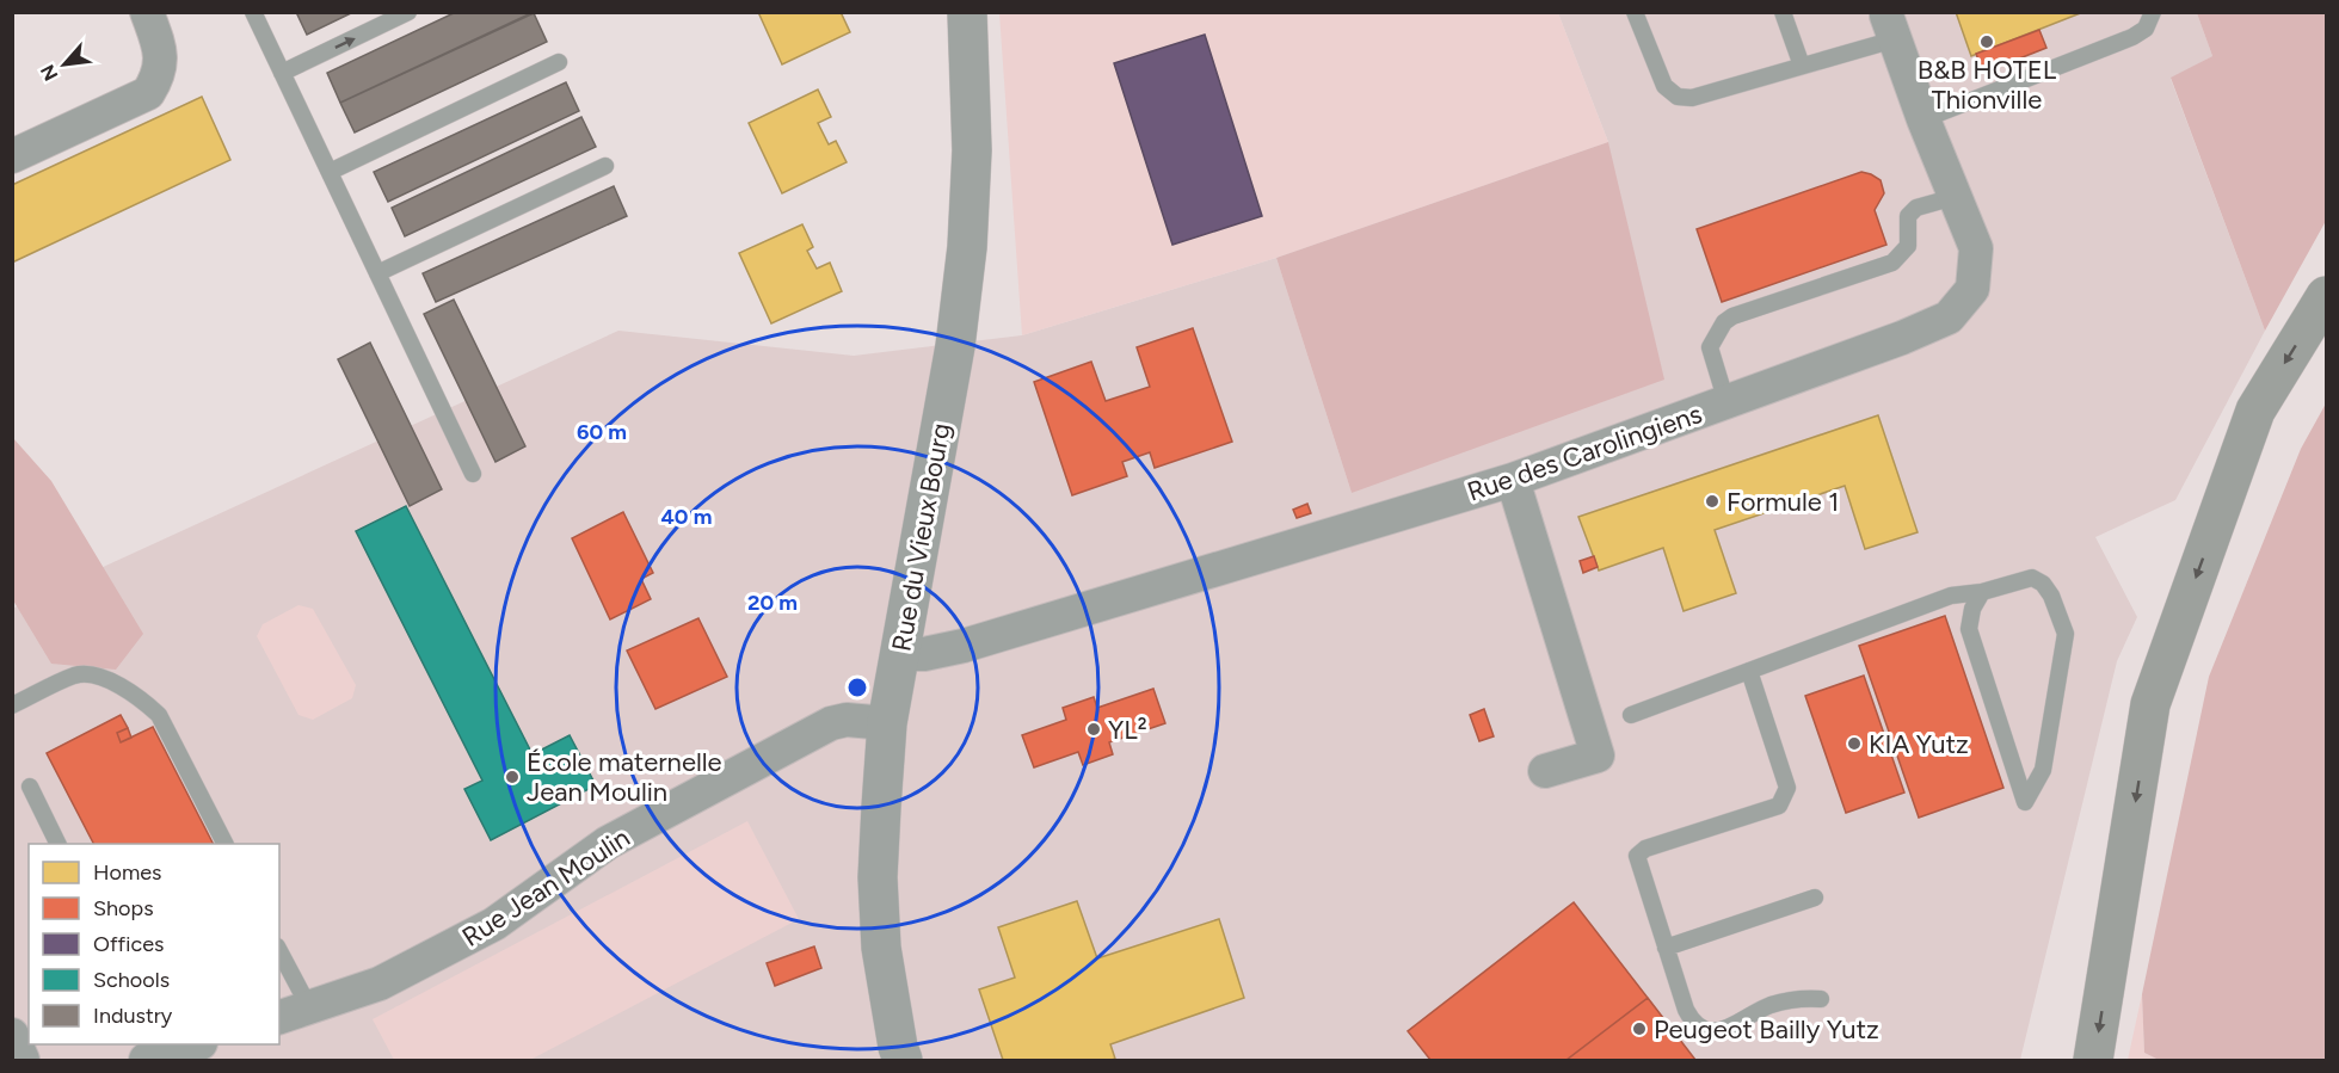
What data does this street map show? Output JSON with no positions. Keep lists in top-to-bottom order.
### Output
{
  "streets": {
    "street": ["Rue des Carolingiens", "Rue du Vieux Bourg", "Rue Jean Moulin"]
  },
  "crossings": [
    ["Rue des Carolingiens", "Rue du Vieux Bourg"],
    ["Rue du Vieux Bourg", "Rue Jean Moulin"]
  ],
  "places": [
    "B&B HOTEL Thionville",
    "Formule 1",
    "YL²",
    "KIA Yutz",
    "École maternelle Jean Moulin",
    "Peugeot Bailly Yutz"
  ],
  "legend": [
    "Homes",
    "Shops",
    "Offices",
    "Schools",
    "Industry"
  ],
  "north": "bottom left",
  "rings": ["60 m", "40 m", "20 m"]
}
